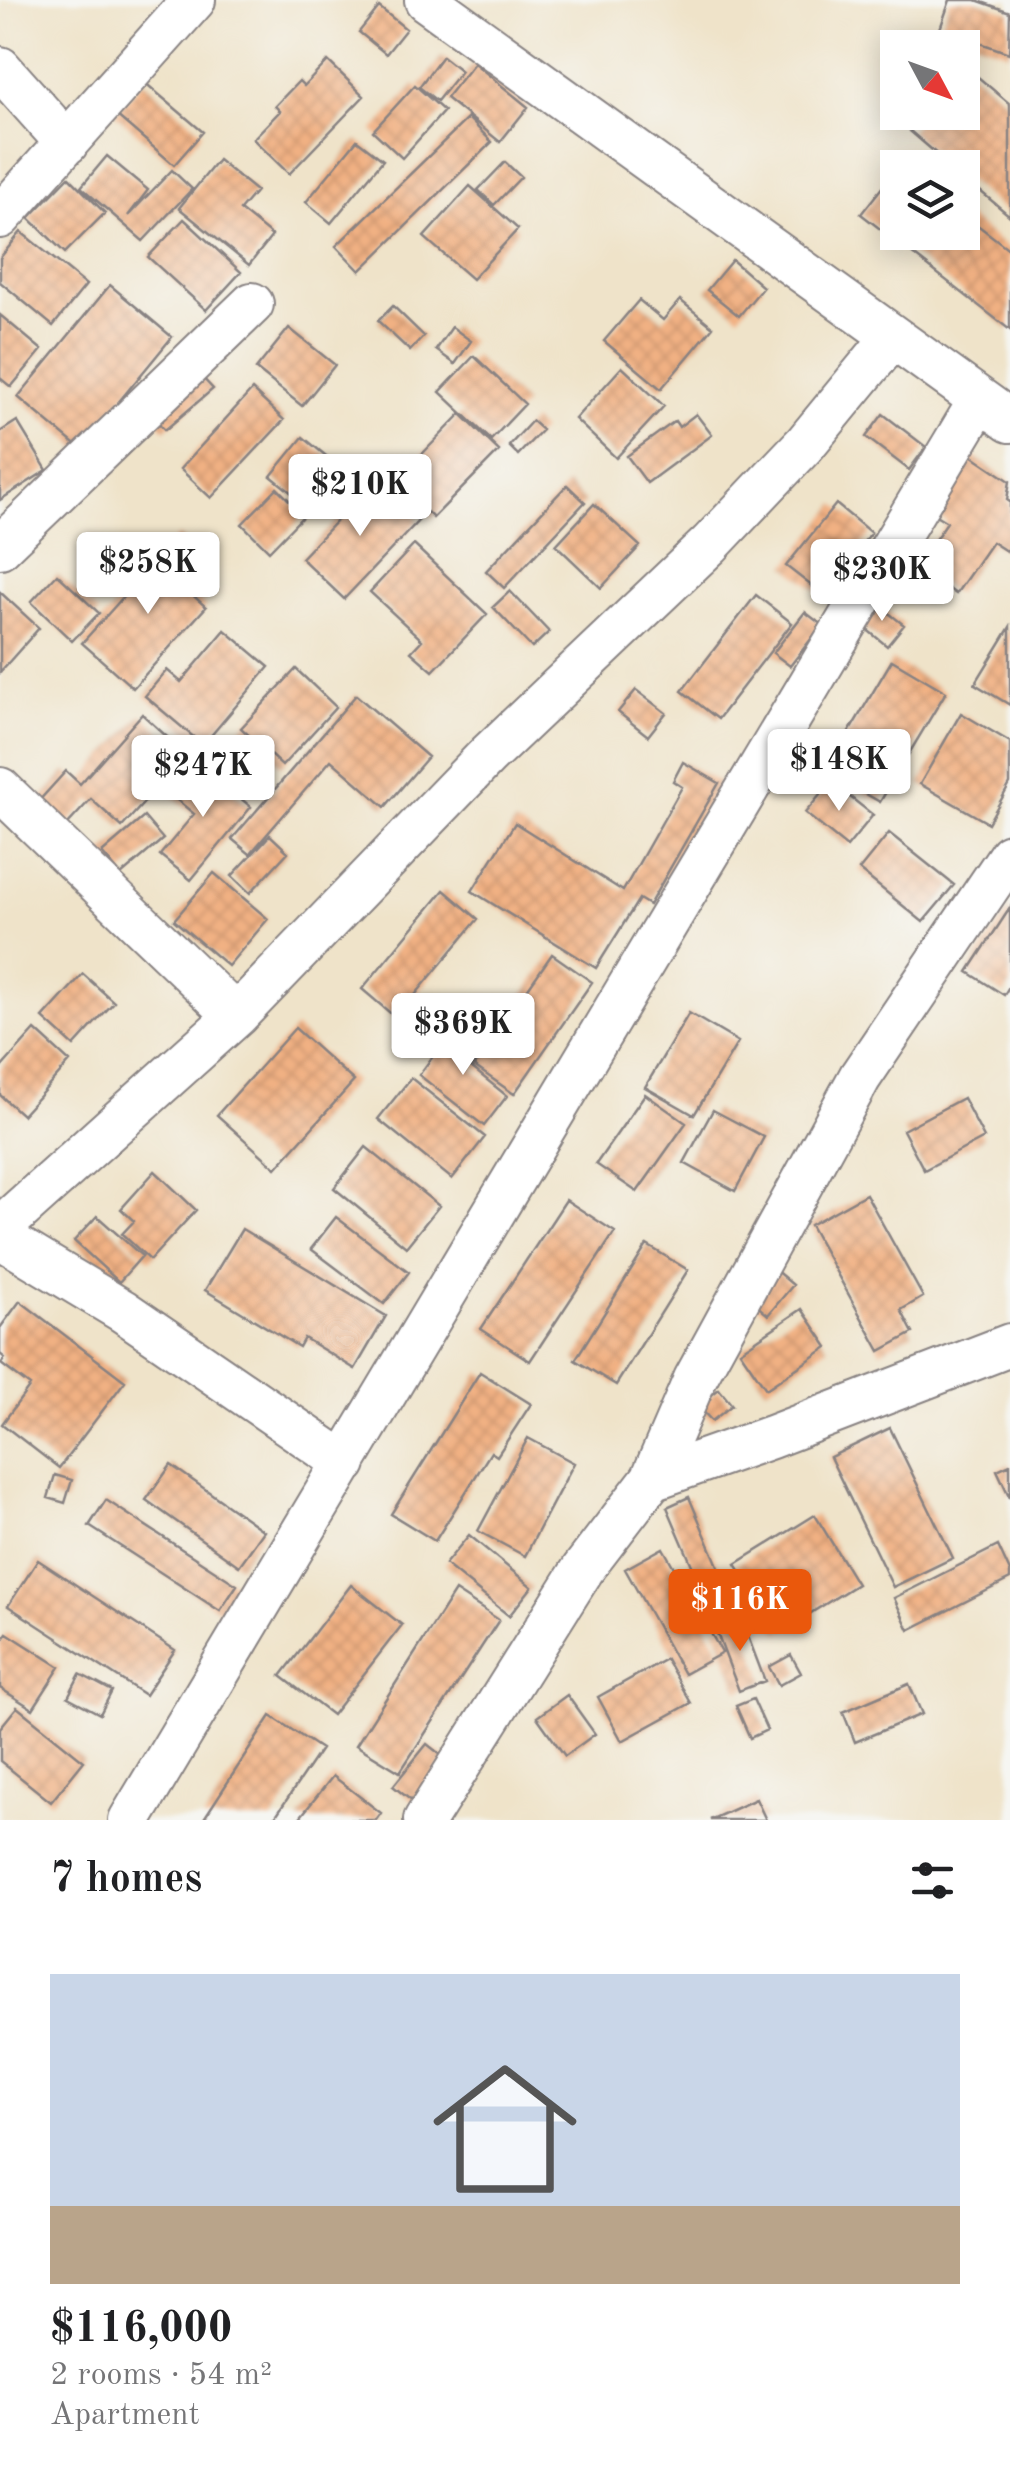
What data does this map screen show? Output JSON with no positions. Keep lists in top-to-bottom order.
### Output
{
  "north": "bottom right",
  "page": {
    "price": [
      "$210K",
      "$258K",
      "$230K",
      "$148K",
      "$247K",
      "$369K",
      "$116K"
    ],
    "heading": "7 homes",
    "list": [
      {
        "name": "$116,000",
        "note": "2 rooms · 54 m² · Apartment"
      }
    ]
  }
}
